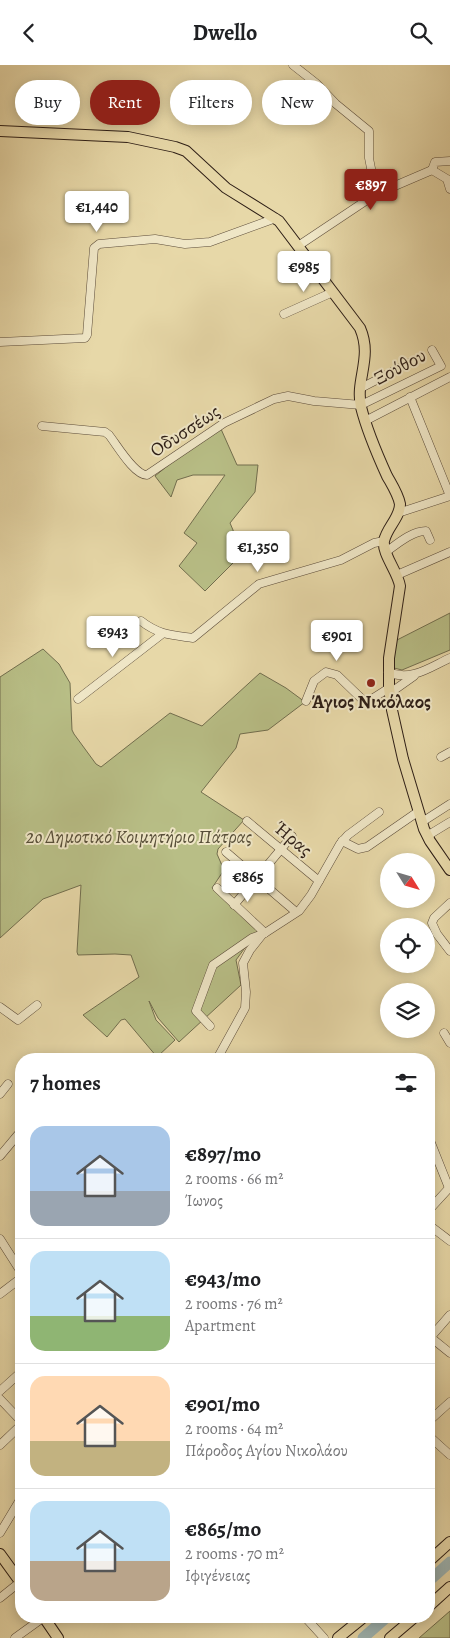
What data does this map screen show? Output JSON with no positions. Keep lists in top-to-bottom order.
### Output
{
  "streets": {
    "street": ["Ξούθου", "Οδυσσέως", "Ήρας"]
  },
  "crossings": [
    ["Ξούθου", "Οδυσσέως"]
  ],
  "parks": ["2o Δημοτικό Κοιμητήριο Πάτρας"],
  "places": ["Άγιος Νικόλαος"],
  "north": "bottom right",
  "page": {
    "header": "Dwello",
    "chip": [
      "Buy",
      "Rent",
      "Filters",
      "New"
    ],
    "price": [
      "€897",
      "€1,440",
      "€985",
      "€1,350",
      "€943",
      "€901",
      "€865"
    ],
    "heading": "7 homes",
    "list": [
      {
        "name": "€897/mo",
        "note": "2 rooms · 66 m² · Ίωνος"
      },
      {
        "name": "€943/mo",
        "note": "2 rooms · 76 m² · Apartment"
      },
      {
        "name": "€901/mo",
        "note": "2 rooms · 64 m² · Πάροδος Αγίου Νικολάου"
      },
      {
        "name": "€865/mo",
        "note": "2 rooms · 70 m² · Ιφιγένειας"
      }
    ]
  }
}
